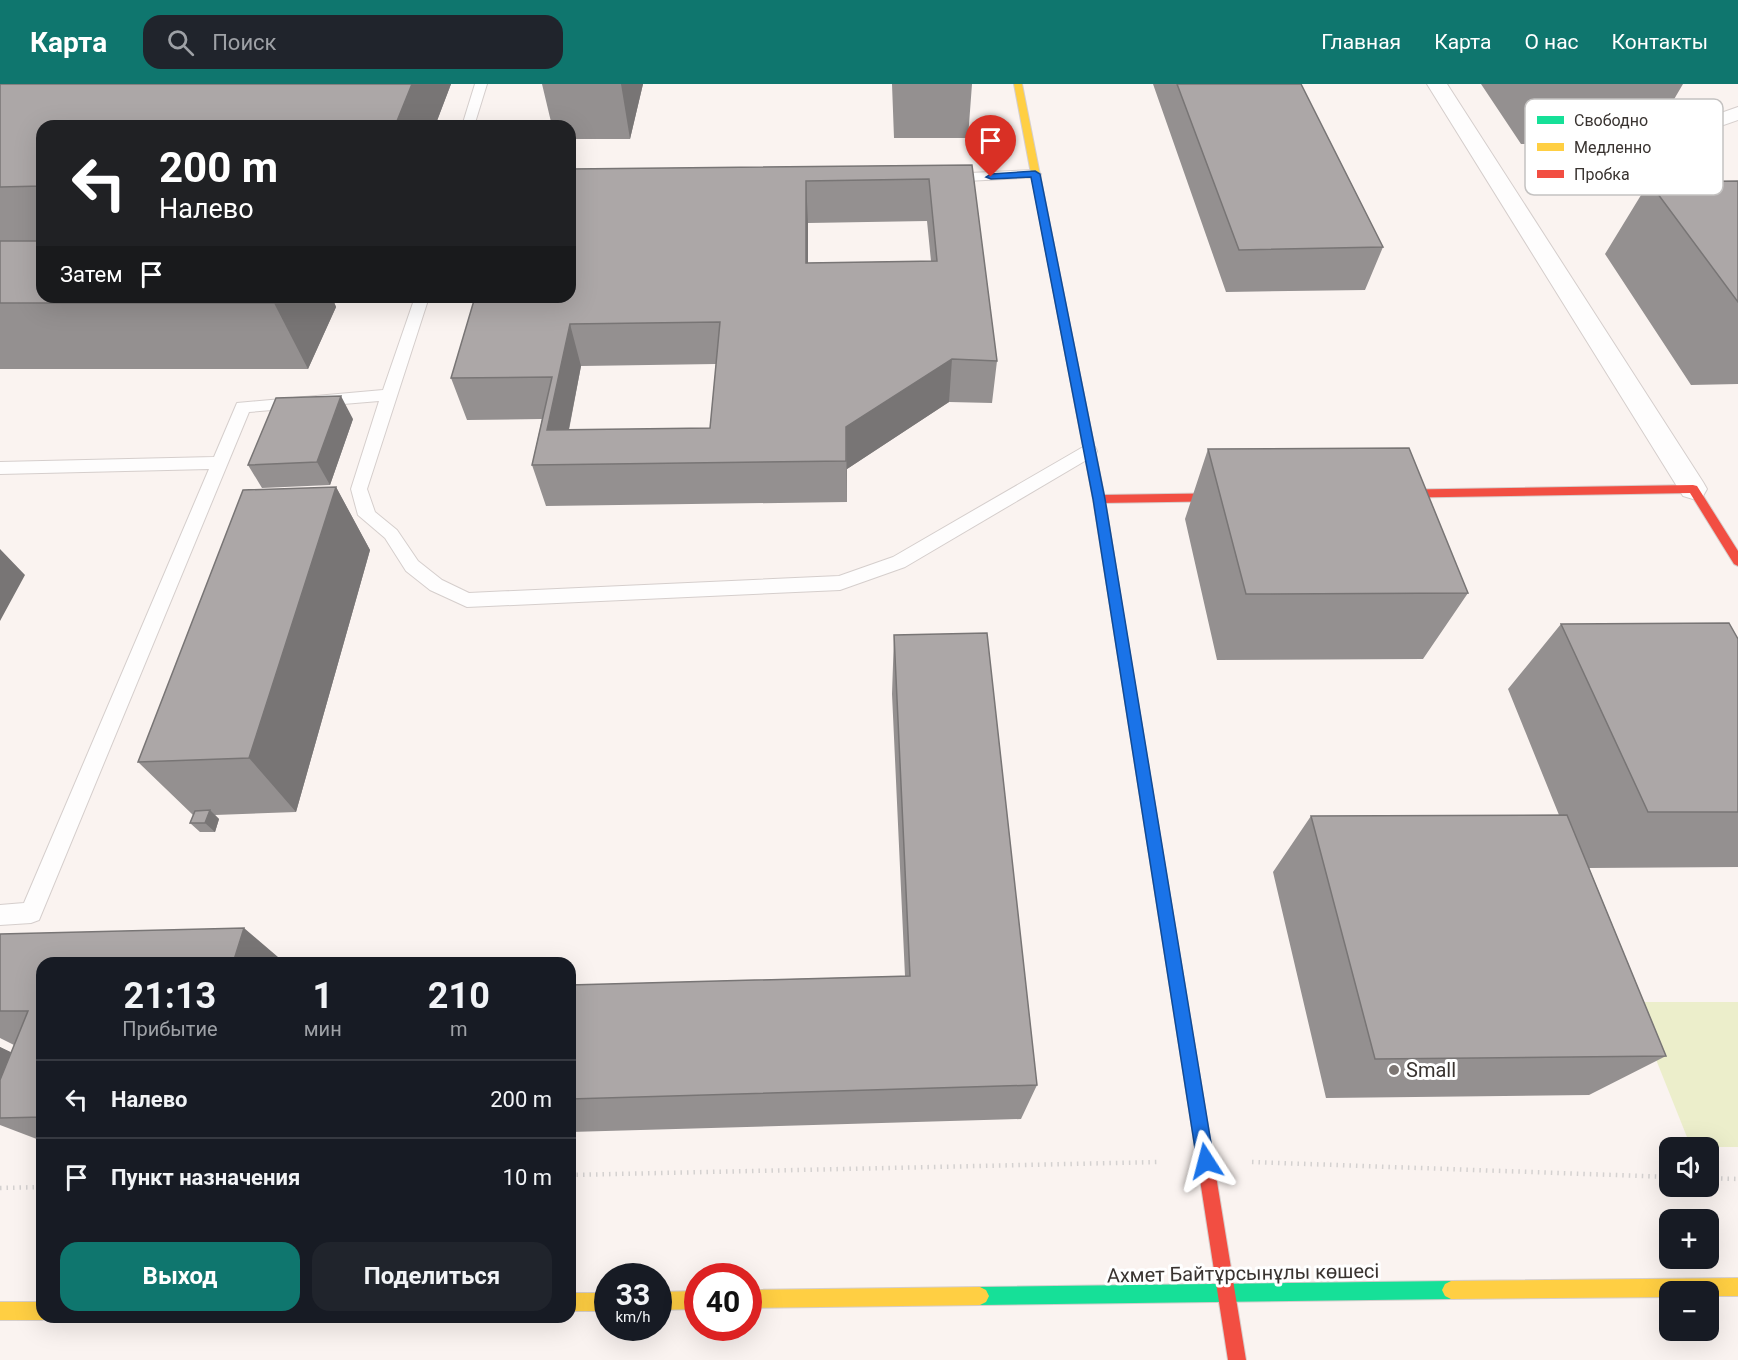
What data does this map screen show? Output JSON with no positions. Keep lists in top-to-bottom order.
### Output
{
  "streets": {
    "street": ["Ахмет Байтұрсынұлы көшесі"]
  },
  "places": ["Small"],
  "legend": ["Свободно", "Медленно", "Пробка"],
  "page": {
    "header": "Карта",
    "search": "Поиск",
    "nav": [
      "Главная",
      "Карта",
      "О нас",
      "Контакты"
    ],
    "turn": ["200 m", "Налево"],
    "then": "Затем",
    "eta": [
      "21:13",
      "Прибытие",
      "1",
      "мин",
      "210",
      "m"
    ],
    "list": [
      {
        "name": "Налево",
        "value": "200 m"
      },
      {
        "name": "Пункт назначения",
        "value": "10 m"
      }
    ],
    "map_buttons": ["+", "−"],
    "buttons": ["Выход", "Поделиться"],
    "speed": "33 km/h",
    "limit": "40"
  }
}
